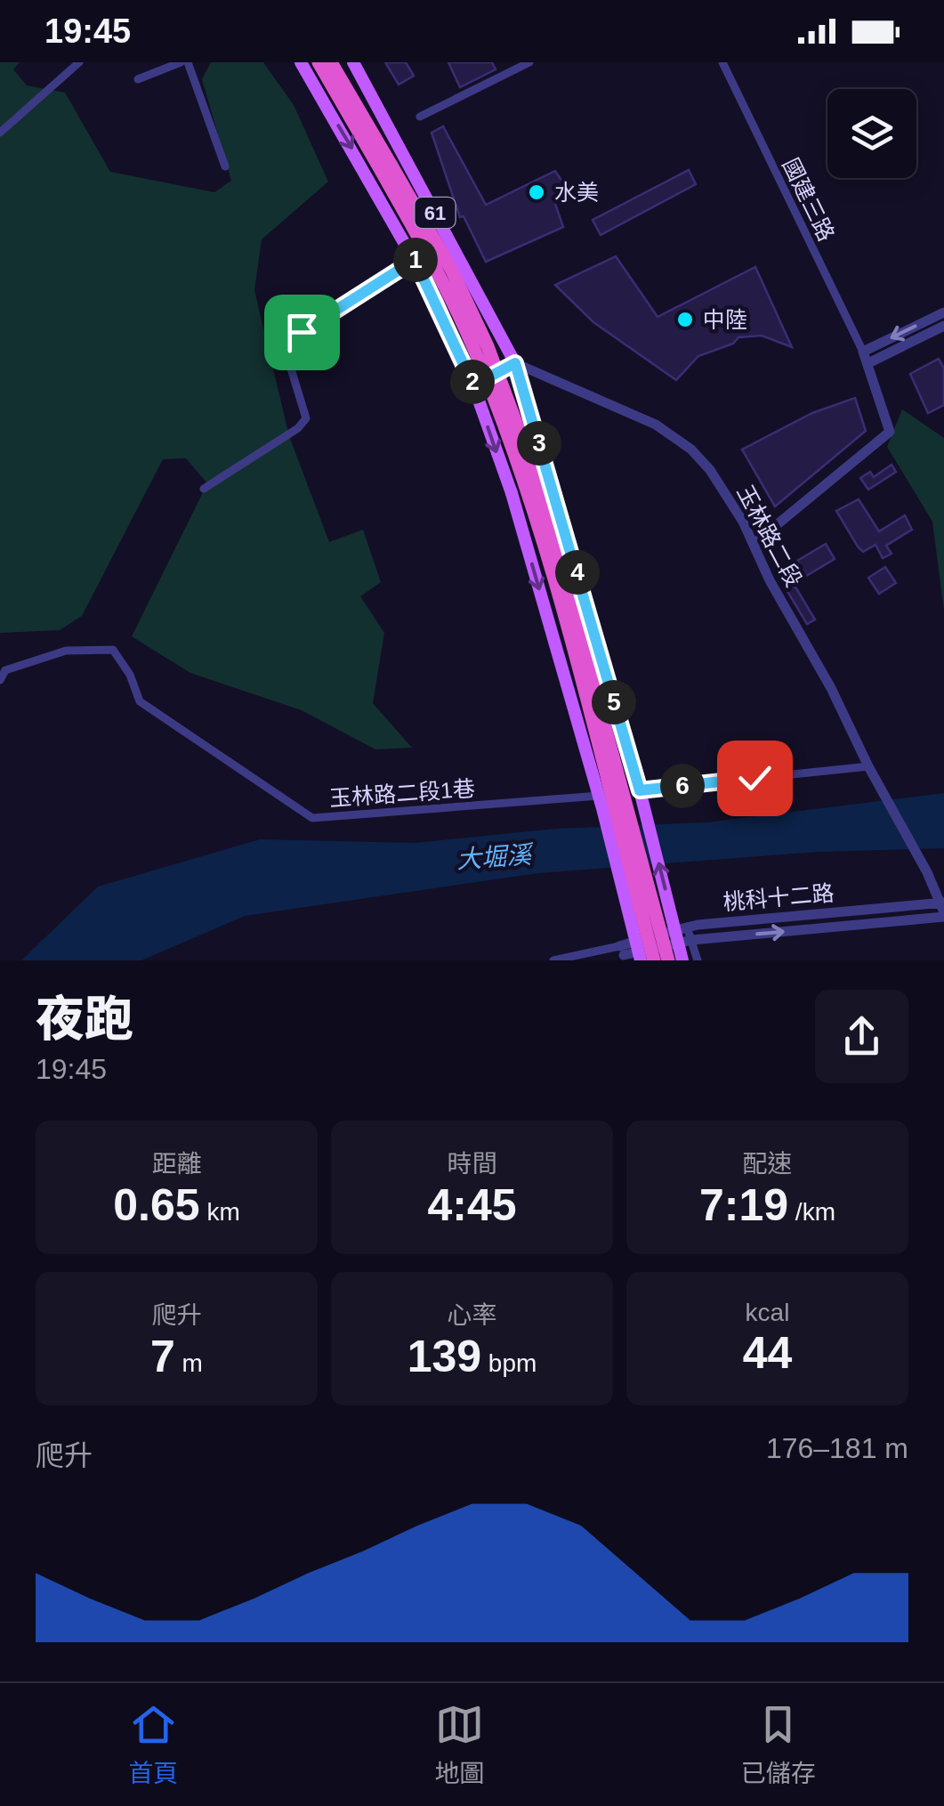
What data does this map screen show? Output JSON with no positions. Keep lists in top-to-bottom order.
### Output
{
  "streets": {
    "highway": ["61"],
    "street": [
      "國建三路",
      "玉林路二段",
      "玉林路二段1巷",
      "桃科十二路"
    ]
  },
  "crossings": [
    ["61", "玉林路二段"],
    ["61", "玉林路二段1巷"],
    ["玉林路二段", "桃科十二路"]
  ],
  "water": ["大堀溪"],
  "places": ["水美", "中陸"],
  "page": {
    "status": "19:45",
    "pins": [
      "1",
      "2",
      "3",
      "4",
      "5",
      "6"
    ],
    "heading": ["夜跑", "19:45"],
    "stats": [
      ["距離", "0.65 km"],
      ["時間", "4:45"],
      ["配速", "7:19 /km"],
      ["爬升", "7 m"],
      ["心率", "139 bpm"],
      ["kcal", "44"]
    ],
    "chart": ["爬升", "176–181 m"],
    "tabs": ["首頁", "地圖", "已儲存"]
  }
}
